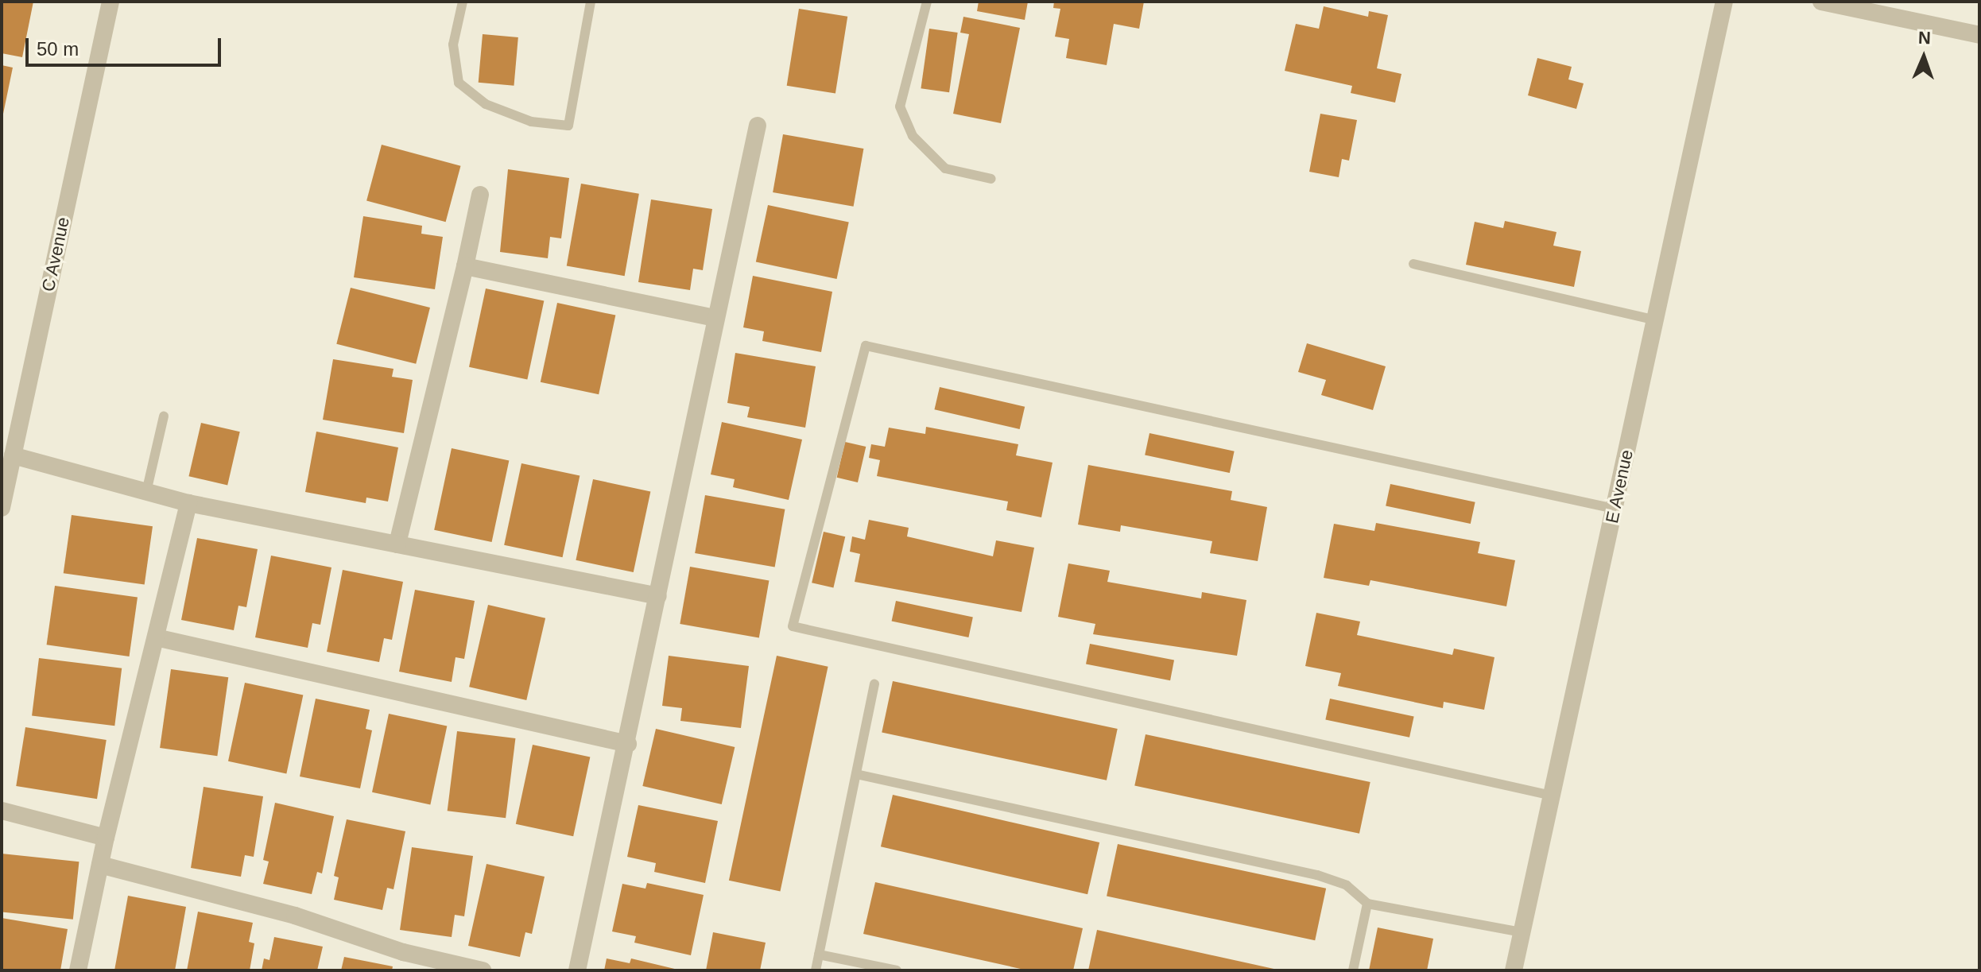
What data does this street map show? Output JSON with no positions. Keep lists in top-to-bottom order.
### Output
{
  "streets": {
    "street": ["C Avenue", "E Avenue"]
  },
  "scale_bar": "50 m",
  "north": "top"
}
